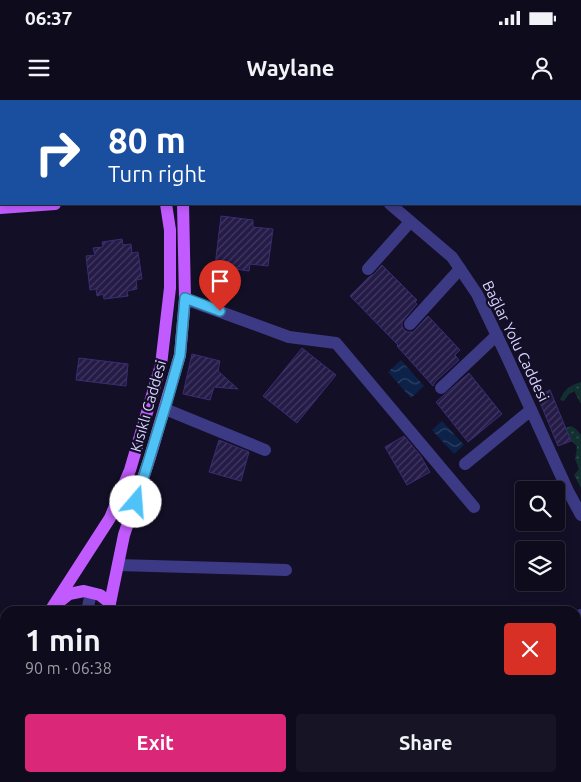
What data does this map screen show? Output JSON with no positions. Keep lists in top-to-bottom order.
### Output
{
  "streets": {
    "main road": ["Kısıklı Caddesi"],
    "street": ["Bağlar Yolu Caddesi"]
  },
  "page": {
    "status": "06:37",
    "header": "Waylane",
    "turn": ["80 m", "Turn right"],
    "heading": ["1 min", "90 m · 06:38"],
    "buttons": ["Exit", "Share"]
  }
}
